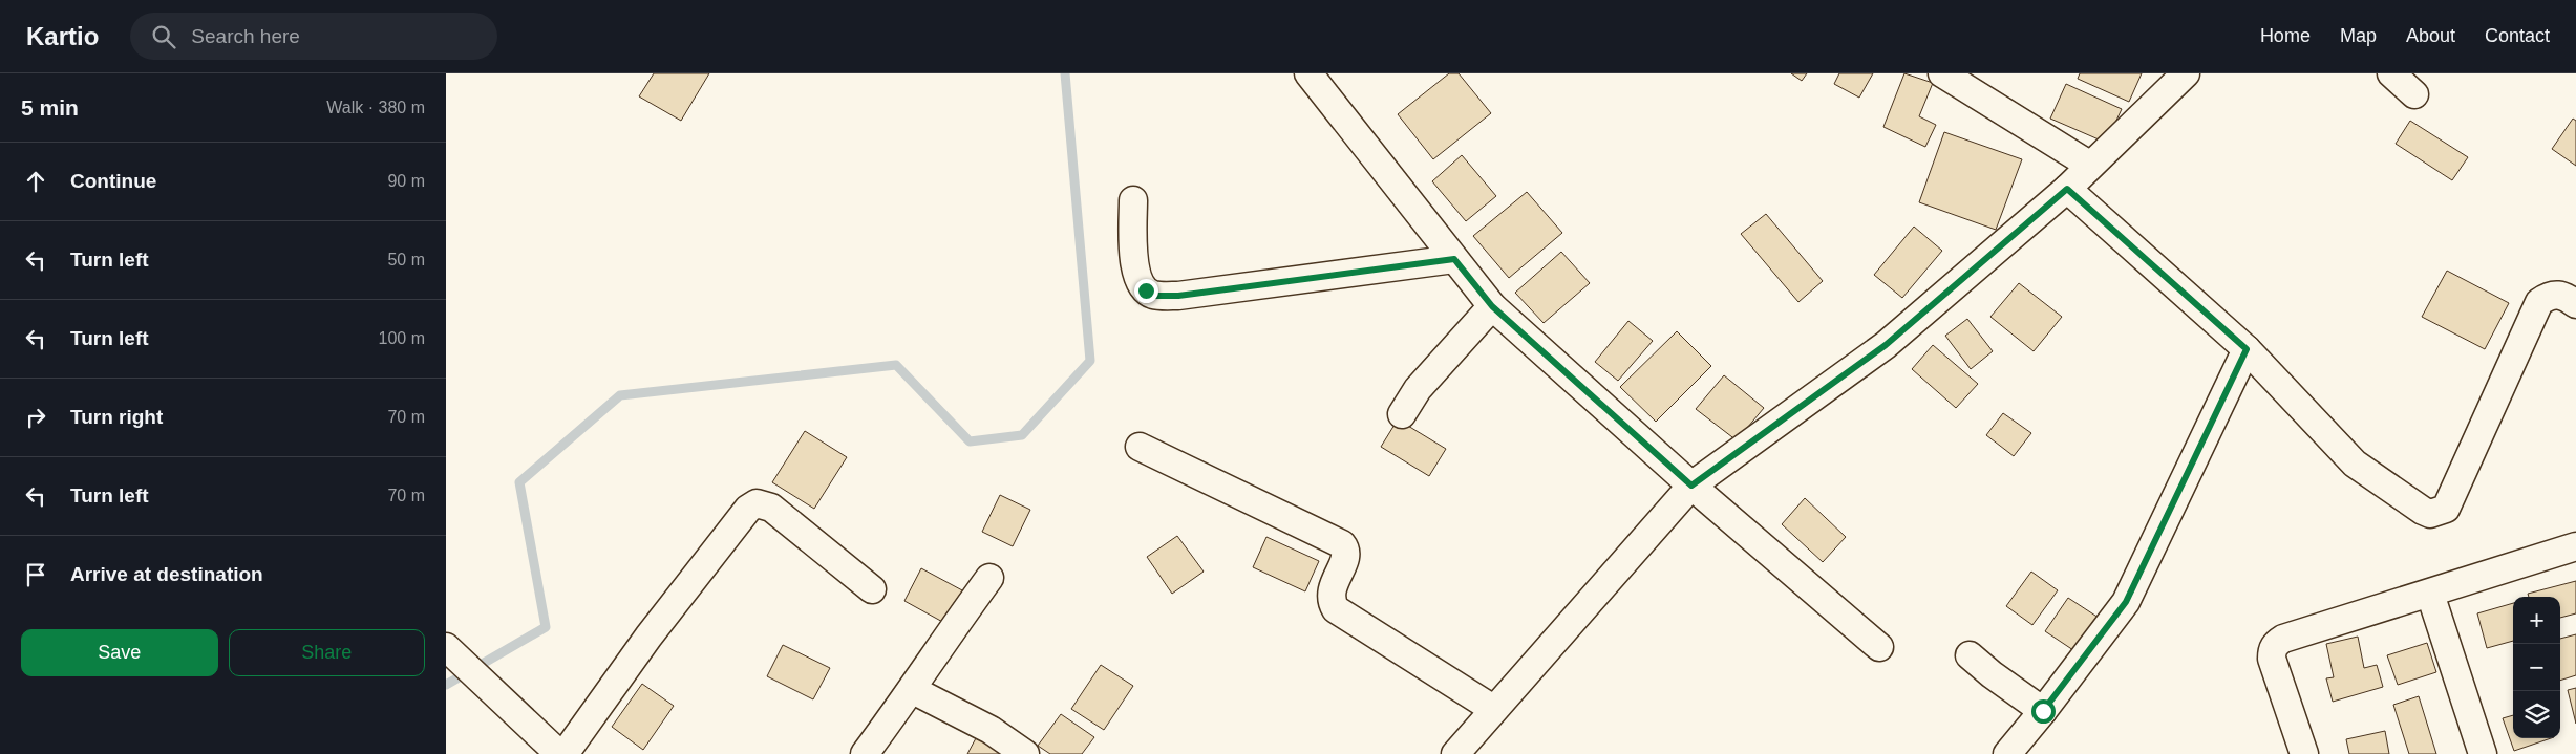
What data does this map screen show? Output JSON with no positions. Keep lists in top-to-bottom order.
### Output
{
  "page": {
    "header": "Kartio",
    "search": "Search here",
    "nav": [
      "Home",
      "Map",
      "About",
      "Contact"
    ],
    "heading": ["5 min", "Walk · 380 m"],
    "list": [
      ["Continue", "90 m"],
      ["Turn left", "50 m"],
      ["Turn left", "100 m"],
      ["Turn right", "70 m"],
      ["Turn left", "70 m"],
      "Arrive at destination"
    ],
    "map_buttons": ["+", "−"],
    "buttons": ["Save", "Share"]
  }
}
